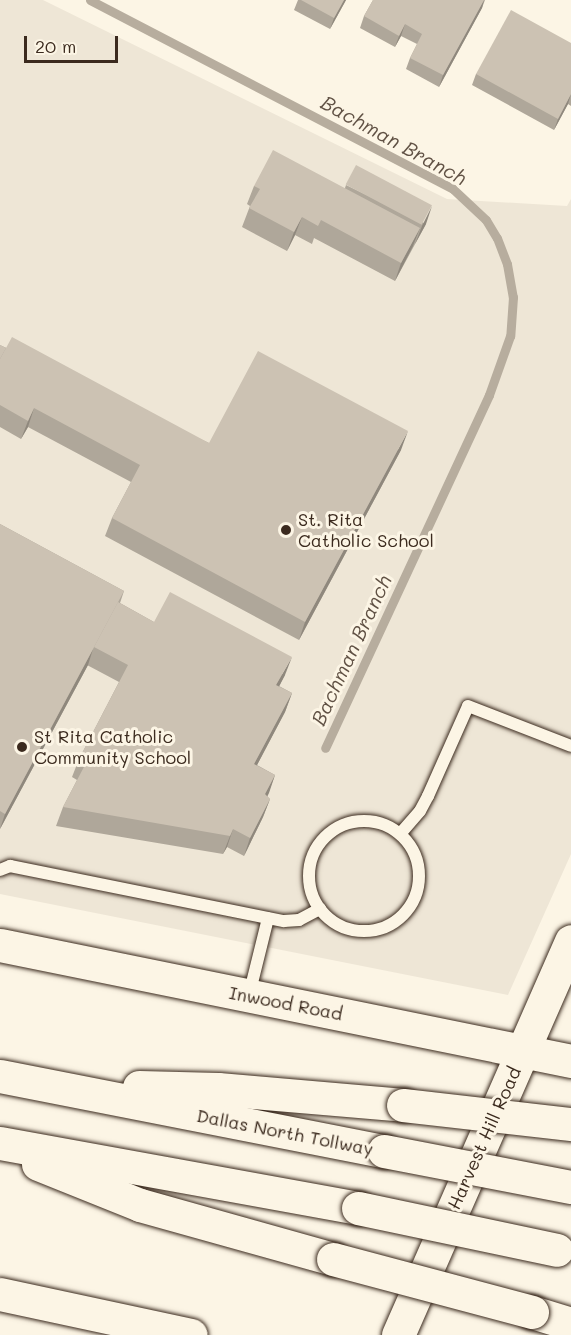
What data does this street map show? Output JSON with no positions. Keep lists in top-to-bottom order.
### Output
{
  "streets": {
    "main road": ["Inwood Road", "Dallas North Tollway", "Harvest Hill Road"]
  },
  "crossings": [
    ["Inwood Road", "Harvest Hill Road"]
  ],
  "water": ["Bachman Branch"],
  "places": ["St. Rita Catholic School", "St Rita Catholic Community School"],
  "scale_bar": "20 m"
}
